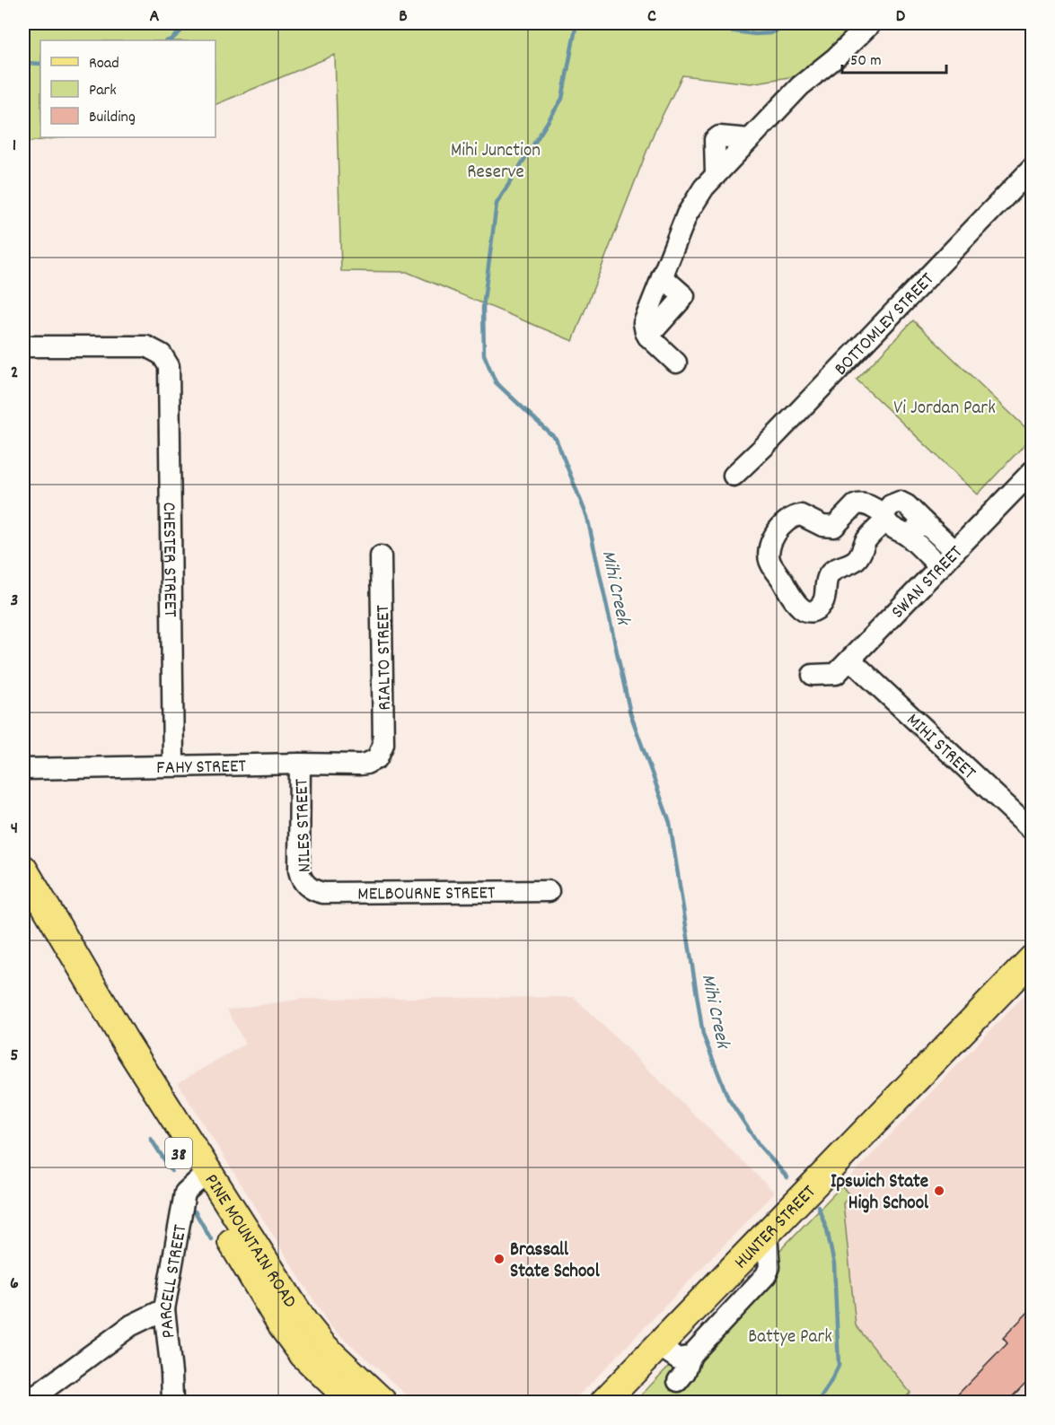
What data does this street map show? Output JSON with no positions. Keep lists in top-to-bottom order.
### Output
{
  "streets": {
    "main road": ["38", "HUNTER STREET", "PINE MOUNTAIN ROAD"],
    "street": [
      "BOTTOMLEY STREET",
      "CHESTER STREET",
      "SWAN STREET",
      "RIALTO STREET",
      "MIHI STREET",
      "FAHY STREET",
      "NILES STREET",
      "MELBOURNE STREET",
      "PARCELL STREET"
    ]
  },
  "crossings": [
    ["CHESTER STREET", "FAHY STREET"],
    ["SWAN STREET", "MIHI STREET"],
    ["RIALTO STREET", "FAHY STREET"],
    ["FAHY STREET", "NILES STREET"],
    ["NILES STREET", "MELBOURNE STREET"],
    ["PINE MOUNTAIN ROAD", "PARCELL STREET"]
  ],
  "water": ["Mihi Creek"],
  "parks": ["Mihi Junction Reserve", "Vi Jordan Park", "Battye Park"],
  "places": ["Ipswich State High School", "Brassall State School"],
  "legend": ["Road", "Park", "Building"],
  "scale_bar": "50 m",
  "grid": {
    "columns": [
      "A",
      "B",
      "C",
      "D"
    ],
    "rows": [
      "1",
      "2",
      "3",
      "4",
      "5",
      "6"
    ]
  }
}
